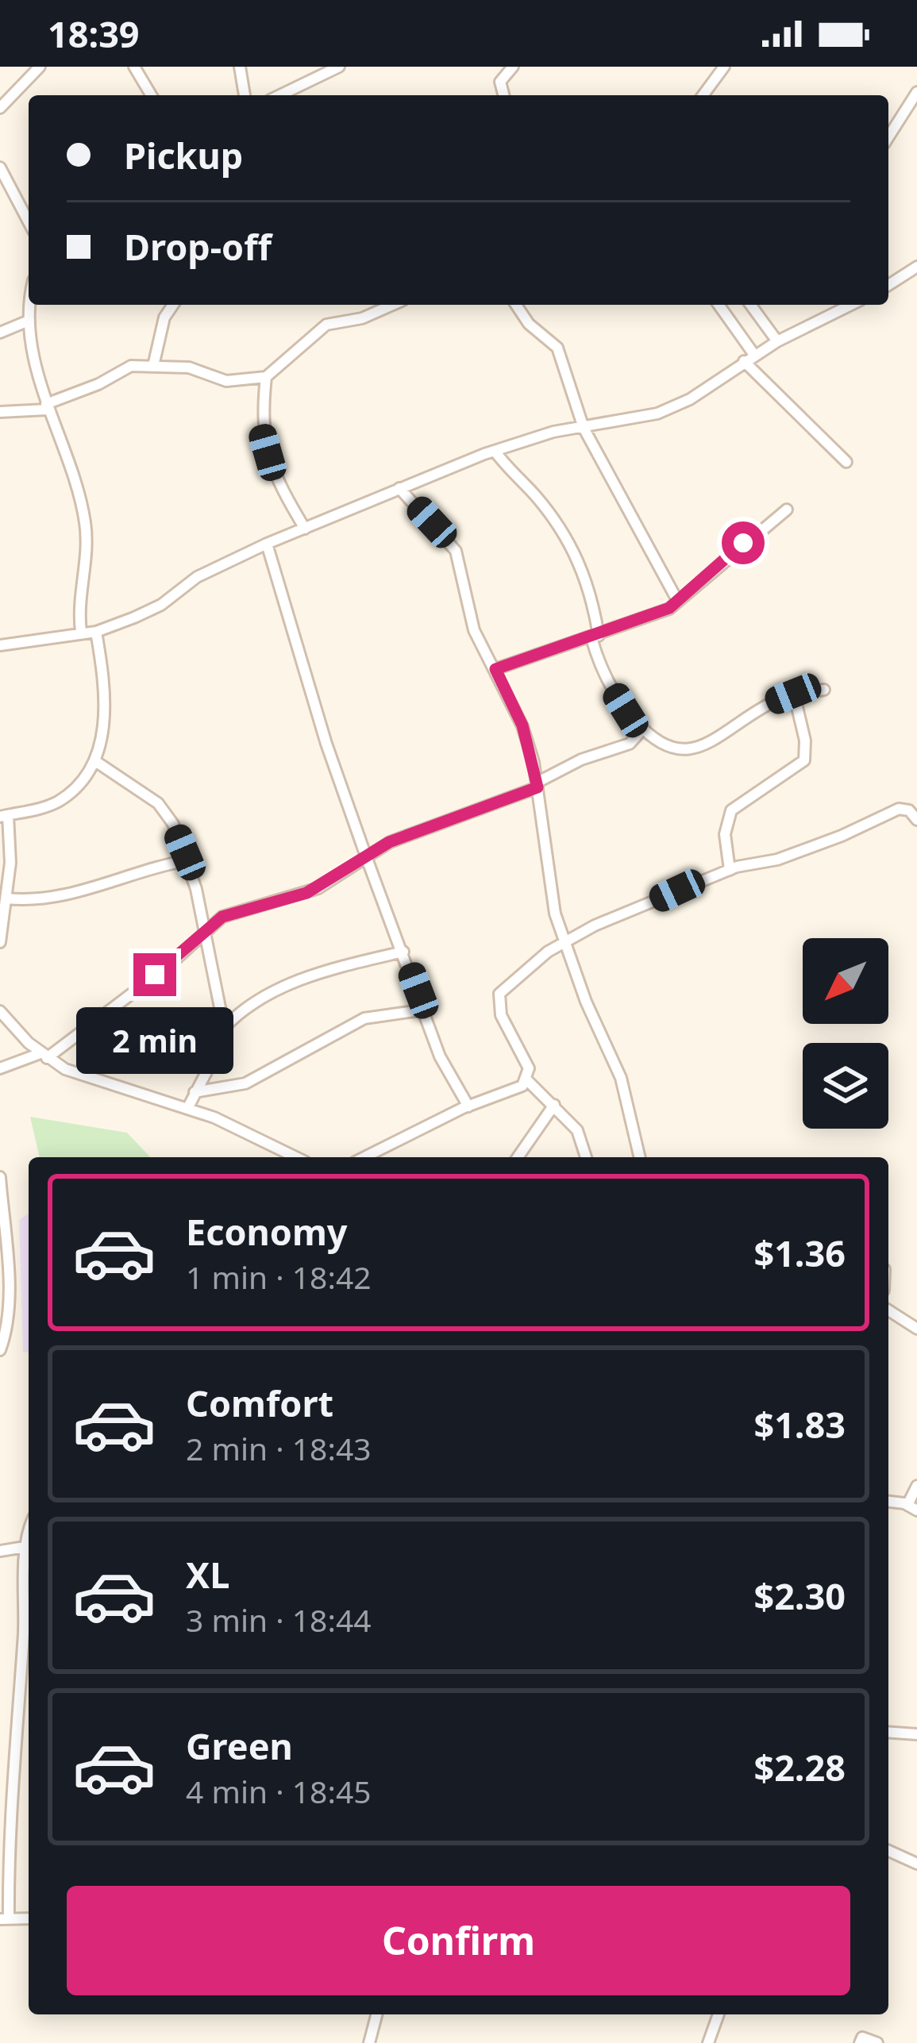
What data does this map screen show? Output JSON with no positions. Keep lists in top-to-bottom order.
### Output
{
  "north": "bottom left",
  "page": {
    "status": "18:39",
    "banner": ["Pickup", "Drop-off"],
    "bubble": "2 min",
    "list": [
      {
        "name": "Economy",
        "note": "1 min · 18:42",
        "value": "$1.36"
      },
      {
        "name": "Comfort",
        "note": "2 min · 18:43",
        "value": "$1.83"
      },
      {
        "name": "XL",
        "note": "3 min · 18:44",
        "value": "$2.30"
      },
      {
        "name": "Green",
        "note": "4 min · 18:45",
        "value": "$2.28"
      }
    ],
    "buttons": "Confirm"
  }
}
